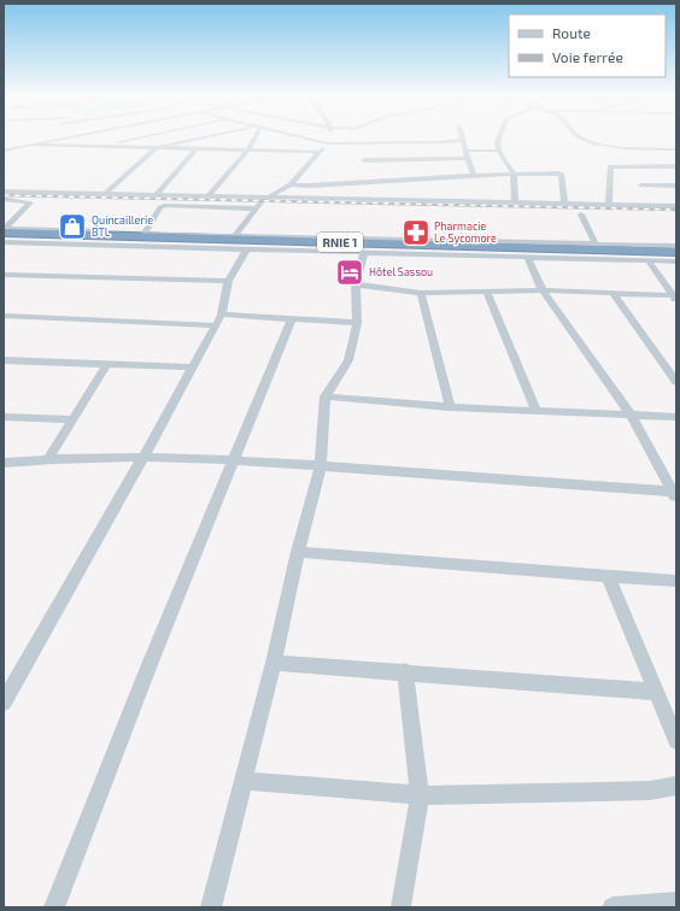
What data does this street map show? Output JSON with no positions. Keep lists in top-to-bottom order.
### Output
{
  "streets": {
    "highway": ["RNIE 1"]
  },
  "places": {
    "shop": ["Quincaillerie BTL"],
    "pharmacy": ["Pharmacie Le Sycomore"],
    "hotel": ["Hôtel Sassou"]
  },
  "legend": ["Route", "Voie ferrée"]
}
